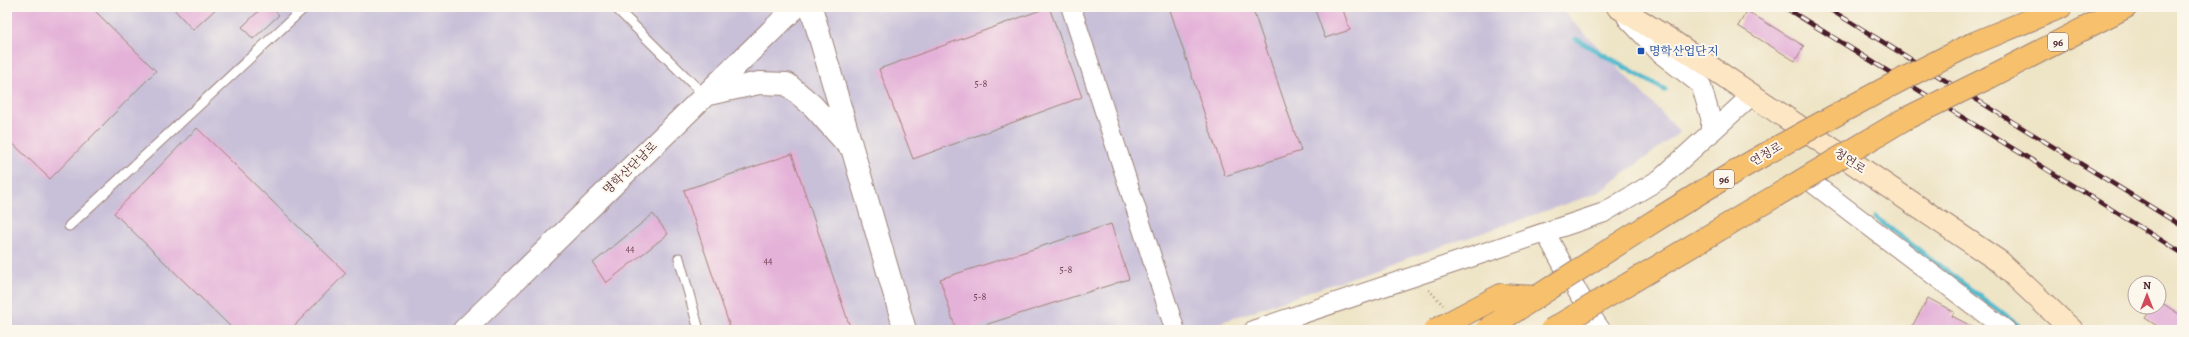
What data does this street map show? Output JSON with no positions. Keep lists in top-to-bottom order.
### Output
{
  "streets": {
    "highway": ["96", "연청로"],
    "main road": ["청연로"],
    "street": ["명학산단남로"]
  },
  "places": {
    "transit": ["명학산업단지"]
  },
  "house_numbers": [
    "5-8",
    "44",
    "44",
    "5-8",
    "5-8"
  ],
  "north": "top"
}
